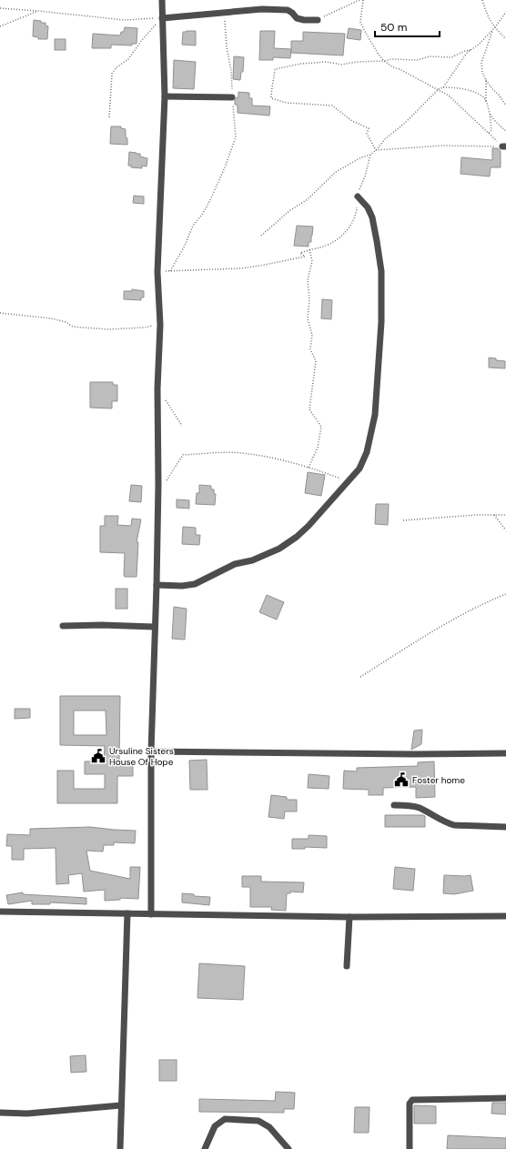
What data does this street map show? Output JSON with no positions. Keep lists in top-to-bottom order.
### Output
{
  "places": {
    "public building": ["Ursuline Sisters House Of Hope", "Foster home"]
  },
  "scale_bar": "50 m"
}
